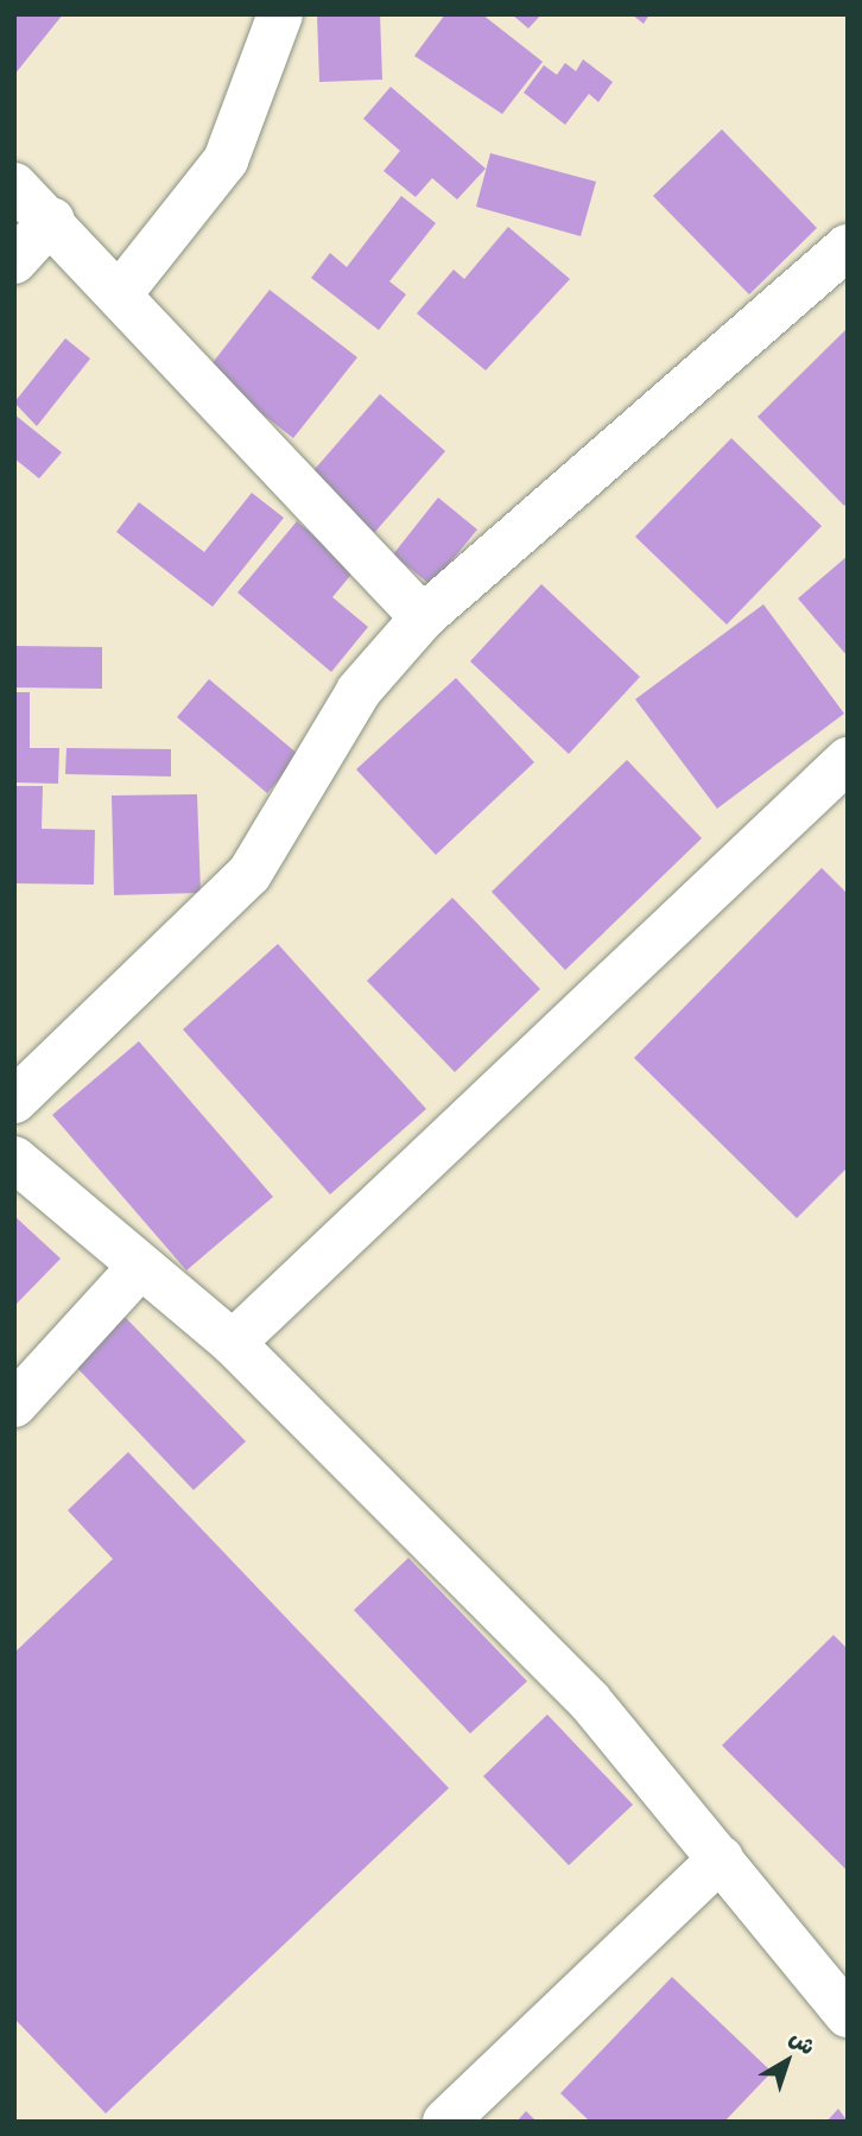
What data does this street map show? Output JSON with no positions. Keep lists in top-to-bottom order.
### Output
{
  "north": "top right"
}
